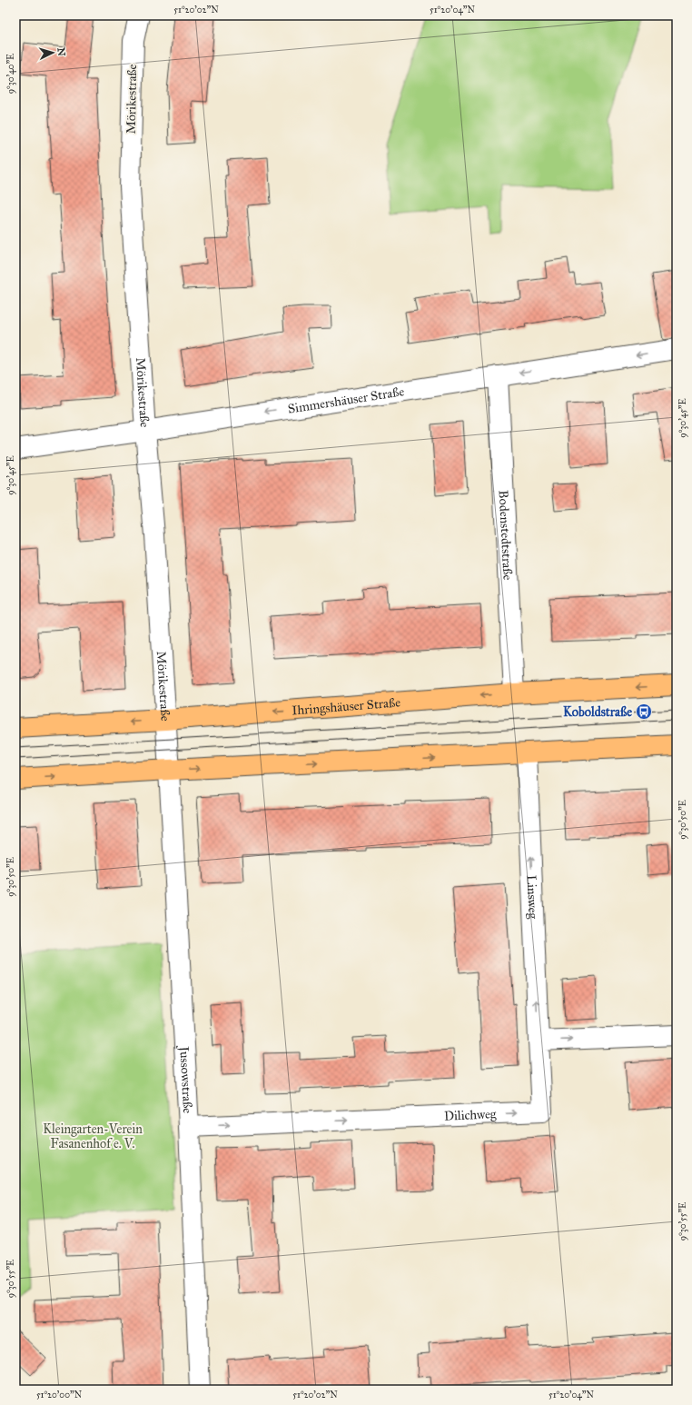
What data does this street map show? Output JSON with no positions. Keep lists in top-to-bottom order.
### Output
{
  "streets": {
    "main road": ["Ihringshäuser Straße"],
    "street": [
      "Mörikestraße",
      "Simmershäuser Straße",
      "Bodenstedtstraße",
      "Linsweg",
      "Jussowstraße",
      "Dilichweg"
    ]
  },
  "crossings": [
    ["Mörikestraße", "Simmershäuser Straße"],
    ["Mörikestraße", "Ihringshäuser Straße"],
    ["Mörikestraße", "Jussowstraße"],
    ["Simmershäuser Straße", "Bodenstedtstraße"],
    ["Bodenstedtstraße", "Ihringshäuser Straße"],
    ["Linsweg", "Dilichweg"],
    ["Jussowstraße", "Dilichweg"]
  ],
  "one_way": ["Simmershäuser Straße", "Linsweg"],
  "parks": ["Kleingarten-Verein Fasanenhof e. V."],
  "places": {
    "bus stop": ["Koboldstraße"]
  },
  "north": "right",
  "coordinates": [
    "51°20'02\"N",
    "51°20'04\"N",
    "9°30'40\"E",
    "9°30'45\"E",
    "9°30'50\"E",
    "9°30'55\"E",
    "51°20'00\"N"
  ]
}
